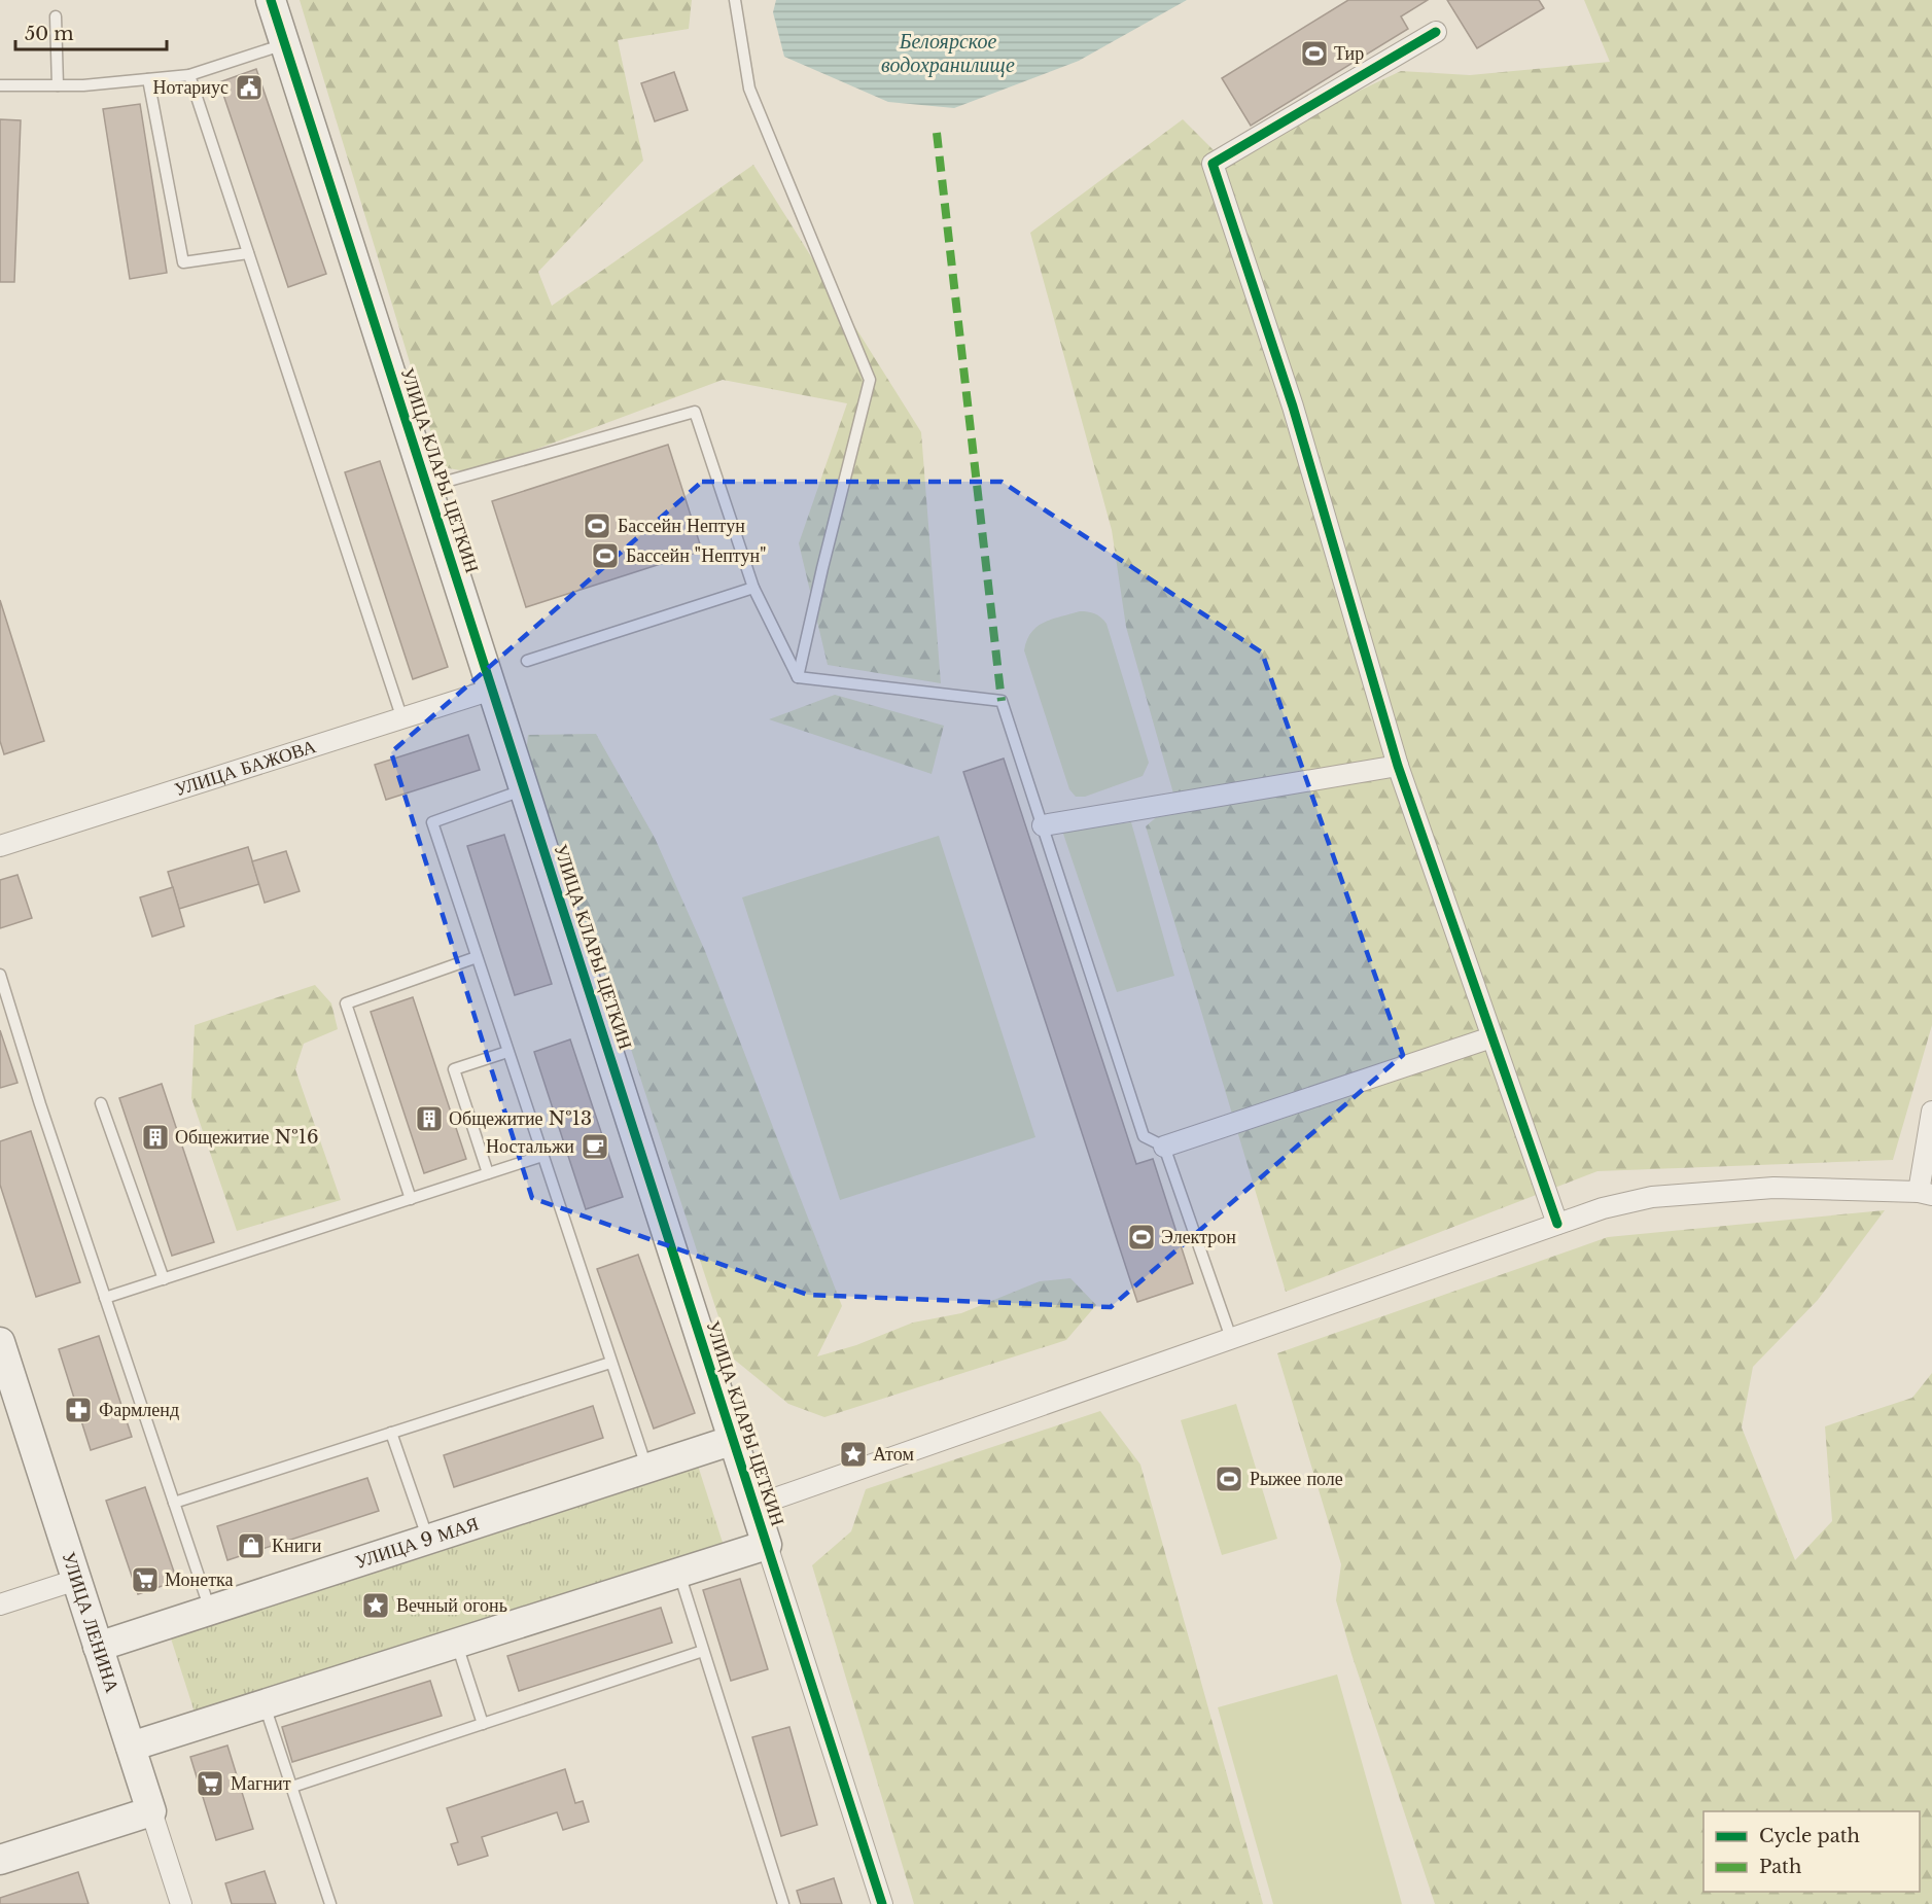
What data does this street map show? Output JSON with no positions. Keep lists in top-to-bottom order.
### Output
{
  "streets": {
    "street": [
      "УЛИЦА КЛАРЫ ЦЕТКИН",
      "УЛИЦА БАЖОВА",
      "УЛИЦА 9 МАЯ",
      "УЛИЦА ЛЕНИНА"
    ]
  },
  "crossings": [
    ["УЛИЦА КЛАРЫ ЦЕТКИН", "УЛИЦА БАЖОВА"],
    ["УЛИЦА КЛАРЫ ЦЕТКИН", "УЛИЦА 9 МАЯ"],
    ["УЛИЦА 9 МАЯ", "УЛИЦА ЛЕНИНА"]
  ],
  "water": ["Белоярское водохранилище"],
  "places": {
    "sports": [
      "Тир",
      "Бассейн Нептун",
      "Бассейн \"Нептун\"",
      "Электрон",
      "Рыжее поле"
    ],
    "public building": ["Нотариус"],
    "building": ["Общежитие №13", "Общежитие №16"],
    "cafe": ["Ностальжи"],
    "pharmacy": ["Фармленд"],
    "place": ["Атом", "Вечный огонь"],
    "shop": ["Книги"],
    "supermarket": ["Монетка", "Магнит"]
  },
  "legend": ["Cycle path", "Path"],
  "scale_bar": "50 m"
}
